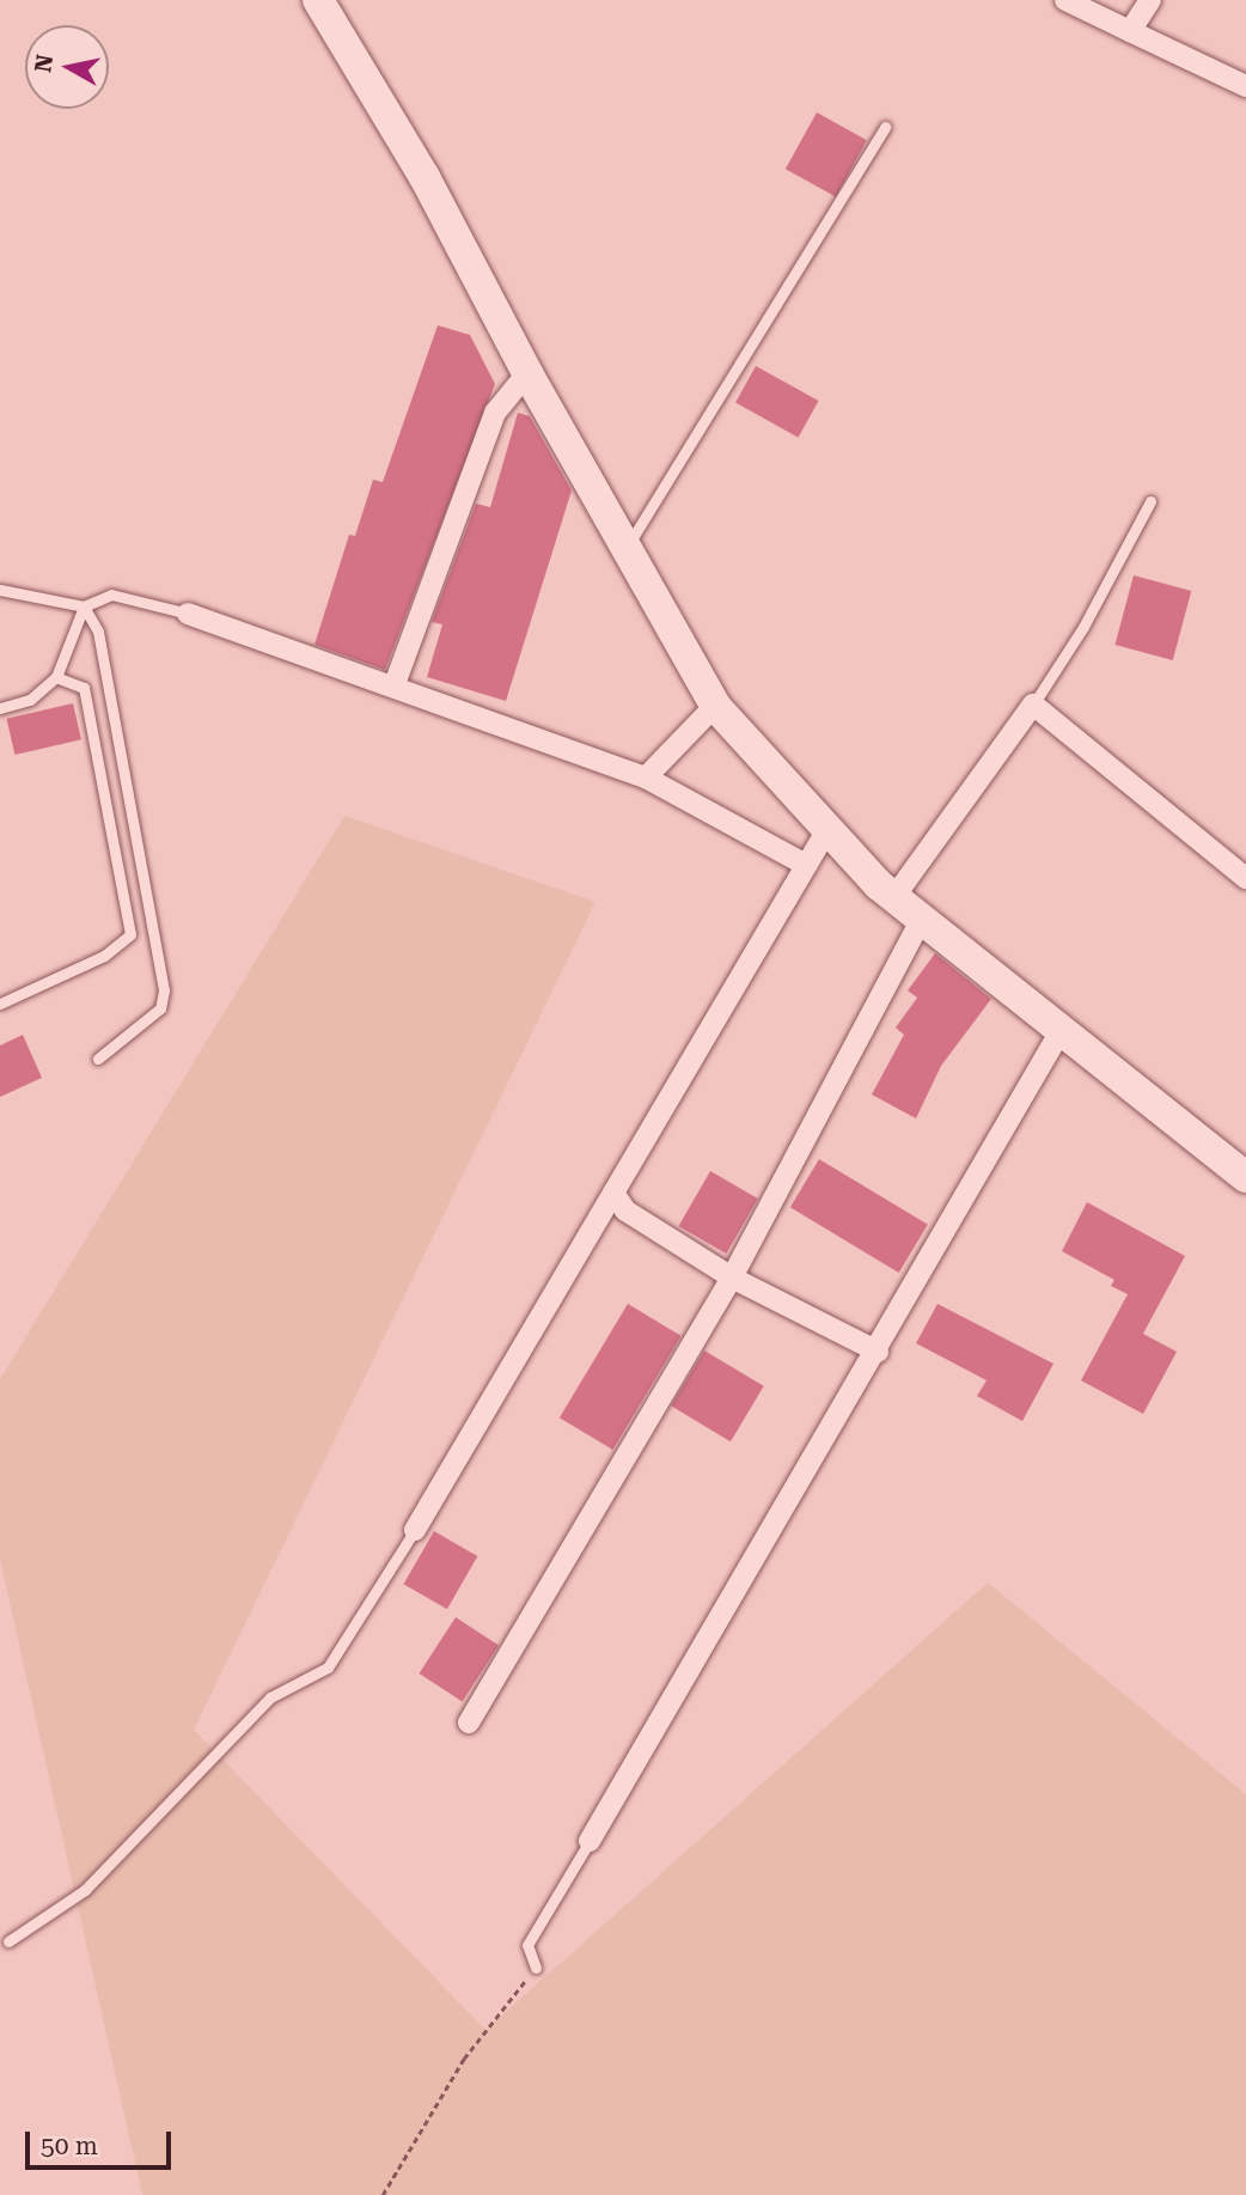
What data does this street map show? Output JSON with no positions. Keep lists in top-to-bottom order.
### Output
{
  "scale_bar": "50 m",
  "north": "left"
}
